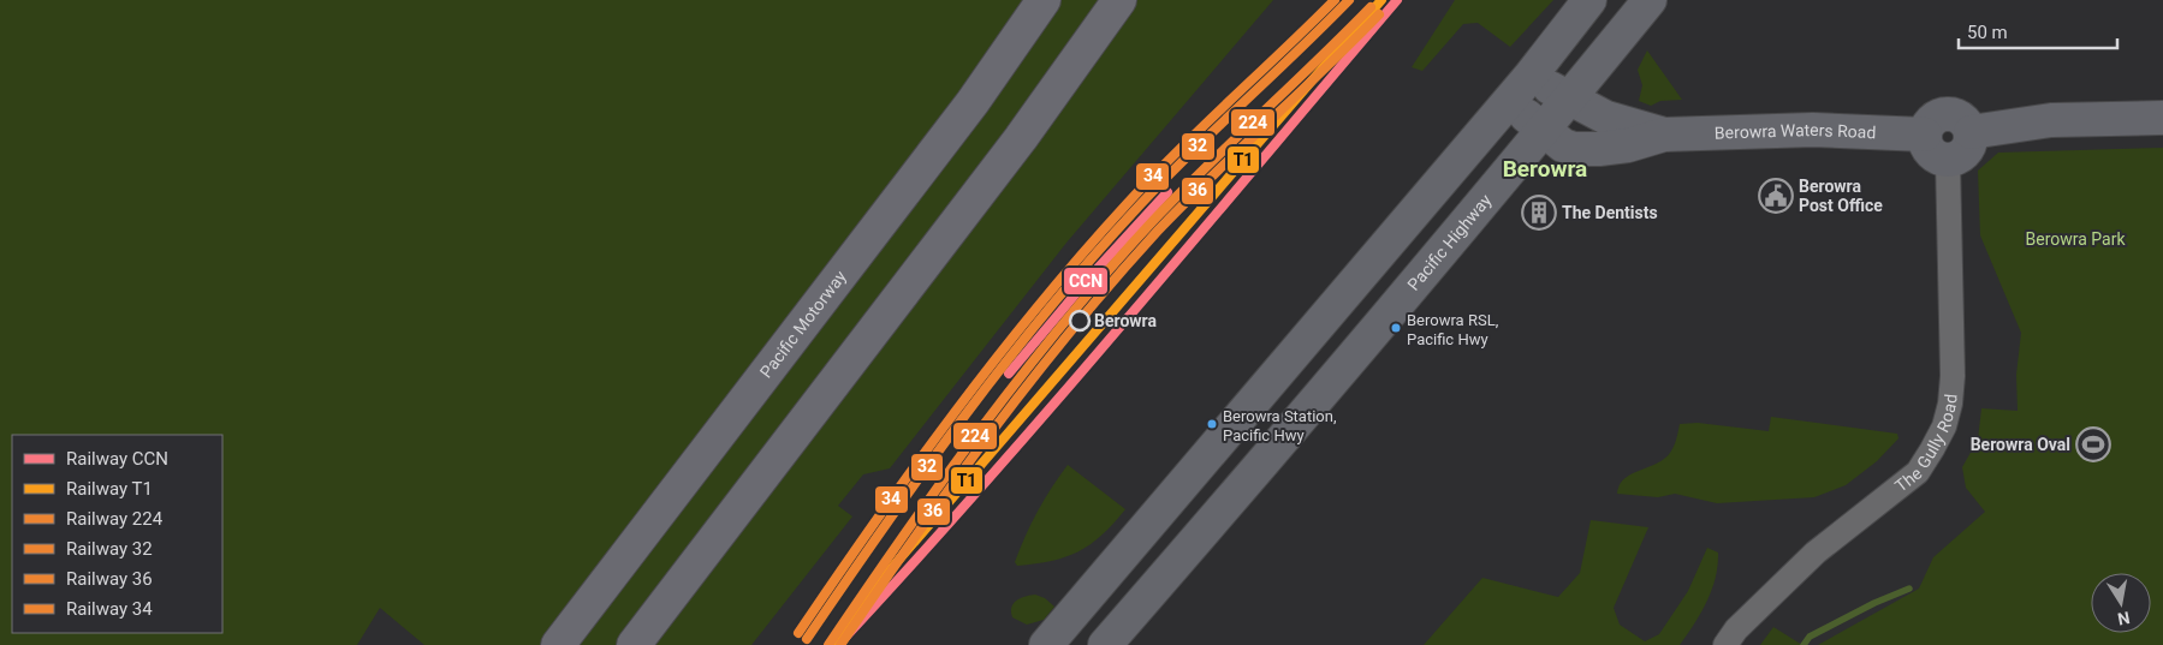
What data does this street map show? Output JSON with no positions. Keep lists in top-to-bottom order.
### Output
{
  "streets": {
    "highway": ["Pacific Motorway"],
    "main road": ["Berowra Waters Road", "Pacific Highway"],
    "street": ["The Gully Road"]
  },
  "crossings": [
    ["Berowra Waters Road", "Pacific Highway"],
    ["Berowra Waters Road", "The Gully Road"]
  ],
  "districts": ["Berowra"],
  "parks": ["Berowra Park"],
  "places": {
    "public building": ["Berowra Post Office"],
    "building": ["The Dentists"],
    "other": ["Berowra", "Berowra RSL, Pacific Hwy", "Berowra Station, Pacific Hwy"],
    "sports": ["Berowra Oval"]
  },
  "lines": [
    "rail line CCN",
    "rail line T1",
    "rail line 32",
    "rail line 34",
    "rail line 224",
    "rail line 36"
  ],
  "legend": [
    "Railway CCN",
    "Railway T1",
    "Railway 224",
    "Railway 32",
    "Railway 36",
    "Railway 34"
  ],
  "scale_bar": "50 m",
  "north": "bottom"
}
